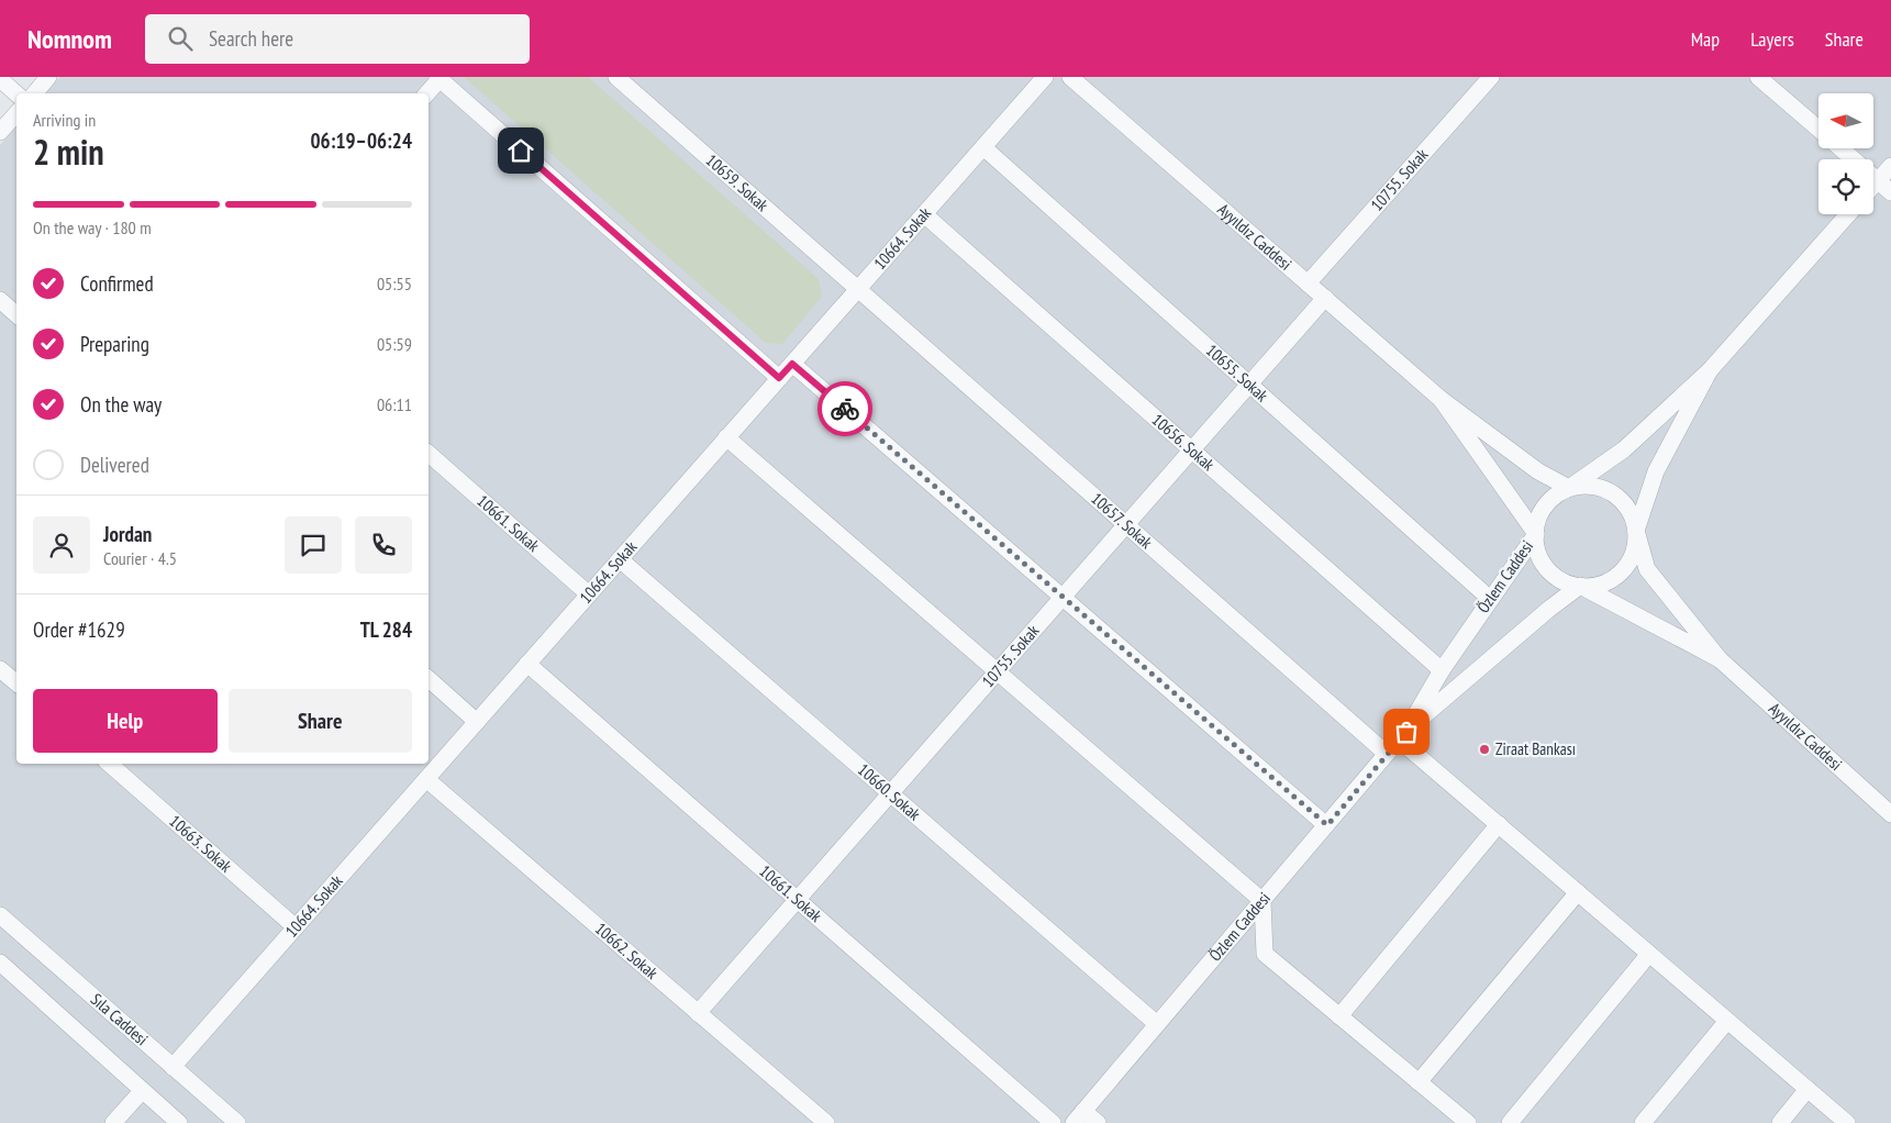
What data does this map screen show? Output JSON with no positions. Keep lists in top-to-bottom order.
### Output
{
  "streets": {
    "street": [
      "10755. Sokak",
      "10659. Sokak",
      "Ayyıldız Caddesi",
      "10664. Sokak",
      "10655. Sokak",
      "10656. Sokak",
      "10657. Sokak",
      "10661. Sokak",
      "Özlem Caddesi",
      "10660. Sokak",
      "10663. Sokak",
      "10662. Sokak",
      "Sıla Caddesi"
    ]
  },
  "crossings": [
    ["10755. Sokak", "Ayyıldız Caddesi"],
    ["10755. Sokak", "10655. Sokak"],
    ["10755. Sokak", "10656. Sokak"],
    ["10755. Sokak", "10657. Sokak"],
    ["10755. Sokak", "10661. Sokak"],
    ["10755. Sokak", "10660. Sokak"],
    ["10755. Sokak", "10662. Sokak"],
    ["10659. Sokak", "10664. Sokak"],
    ["10659. Sokak", "10657. Sokak"],
    ["Ayyıldız Caddesi", "Özlem Caddesi"],
    ["10664. Sokak", "10655. Sokak"],
    ["10664. Sokak", "10656. Sokak"],
    ["10664. Sokak", "10657. Sokak"],
    ["10664. Sokak", "10661. Sokak"],
    ["10664. Sokak", "10660. Sokak"],
    ["10664. Sokak", "10663. Sokak"],
    ["10664. Sokak", "10662. Sokak"],
    ["10664. Sokak", "Sıla Caddesi"],
    ["10655. Sokak", "Özlem Caddesi"],
    ["10656. Sokak", "Özlem Caddesi"],
    ["10657. Sokak", "Özlem Caddesi"],
    ["Özlem Caddesi", "10660. Sokak"]
  ],
  "places": ["Ziraat Bankası"],
  "north": "left",
  "page": {
    "header": "Nomnom",
    "search": "Search here",
    "nav": ["Map", "Layers", "Share"],
    "heading": ["2 min", "Arriving in", "06:19–06:24"],
    "panel": [
      "Jordan",
      "Courier · 4.5",
      "Order #1629",
      "TL 284"
    ],
    "bar": "On the way · 180 m",
    "list": [
      ["Confirmed", "05:55"],
      ["Preparing", "05:59"],
      ["On the way", "06:11"],
      "Delivered"
    ],
    "buttons": ["Help", "Share"]
  }
}
